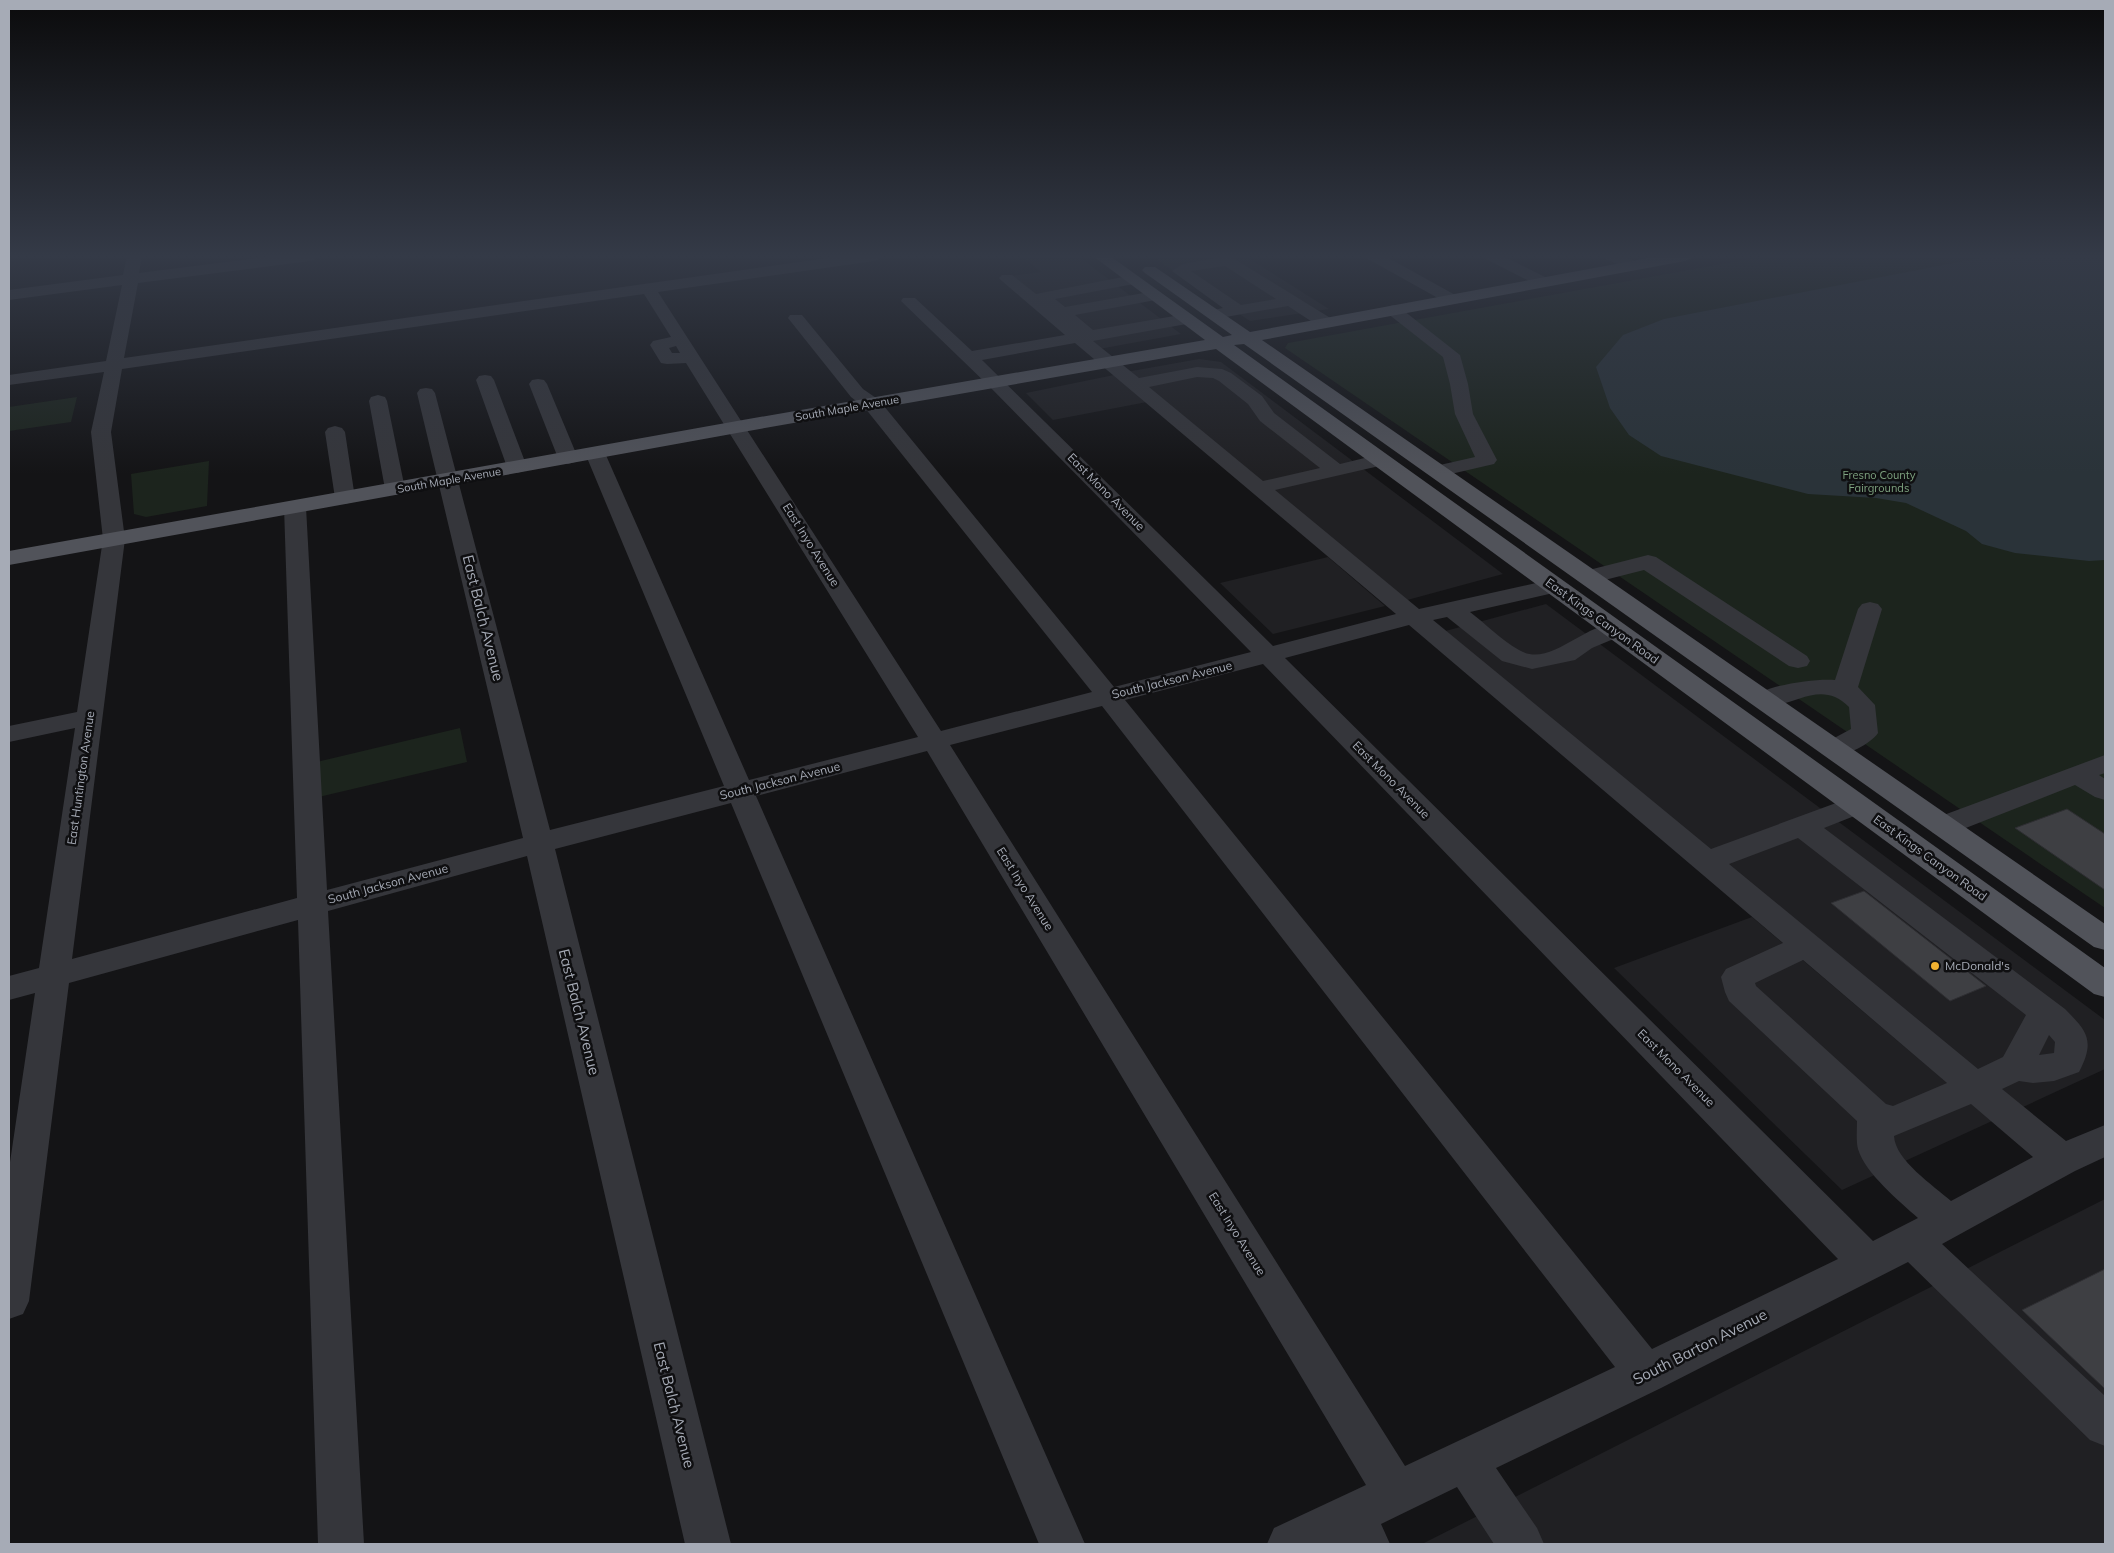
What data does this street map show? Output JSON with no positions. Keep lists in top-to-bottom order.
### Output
{
  "streets": {
    "main road": ["South Maple Avenue", "East Kings Canyon Road"],
    "street": [
      "East Mono Avenue",
      "East Inyo Avenue",
      "East Balch Avenue",
      "South Jackson Avenue",
      "East Huntington Avenue",
      "South Barton Avenue"
    ]
  },
  "crossings": [
    ["South Maple Avenue", "East Mono Avenue"],
    ["South Maple Avenue", "East Inyo Avenue"],
    ["South Maple Avenue", "East Balch Avenue"],
    ["South Maple Avenue", "East Kings Canyon Road"],
    ["South Maple Avenue", "East Huntington Avenue"],
    ["East Mono Avenue", "South Jackson Avenue"],
    ["East Mono Avenue", "South Barton Avenue"],
    ["East Inyo Avenue", "South Jackson Avenue"],
    ["East Inyo Avenue", "South Barton Avenue"],
    ["East Balch Avenue", "South Jackson Avenue"],
    ["East Kings Canyon Road", "South Jackson Avenue"],
    ["South Jackson Avenue", "East Huntington Avenue"]
  ],
  "parks": ["Fresno County Fairgrounds"],
  "places": ["McDonald's"]
}
